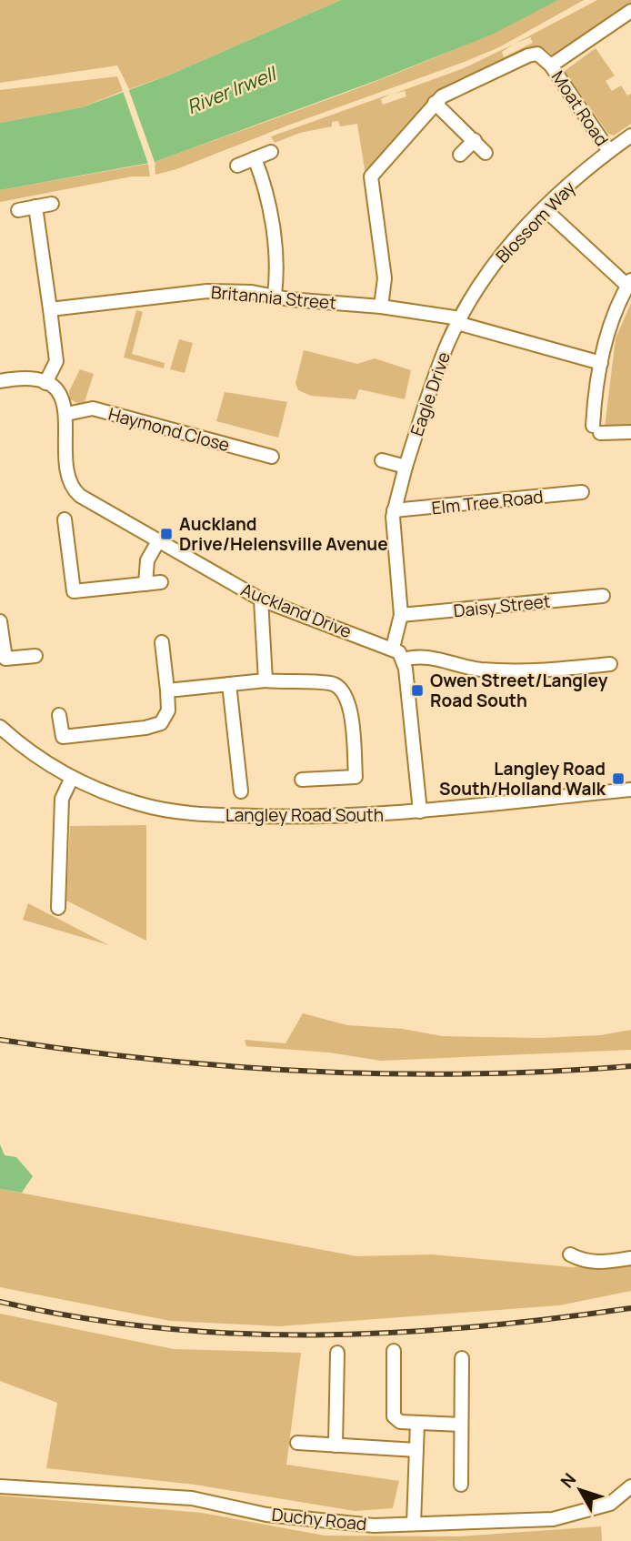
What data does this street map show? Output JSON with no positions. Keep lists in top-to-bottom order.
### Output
{
  "streets": {
    "street": [
      "Moat Road",
      "Blossom Way",
      "Britannia Street",
      "Eagle Drive",
      "Haymond Close",
      "Elm Tree Road",
      "Daisy Street",
      "Auckland Drive",
      "Langley Road South",
      "Duchy Road"
    ]
  },
  "crossings": [
    ["Moat Road", "Blossom Way"],
    ["Blossom Way", "Britannia Street"],
    ["Blossom Way", "Eagle Drive"],
    ["Britannia Street", "Eagle Drive"],
    ["Eagle Drive", "Elm Tree Road"],
    ["Eagle Drive", "Daisy Street"],
    ["Eagle Drive", "Auckland Drive"],
    ["Haymond Close", "Auckland Drive"]
  ],
  "water": ["River Irwell"],
  "places": {
    "transit": ["Auckland Drive/Helensville Avenue", "Owen Street/Langley Road South", "Langley Road South/Holland Walk"]
  },
  "north": "top left"
}
